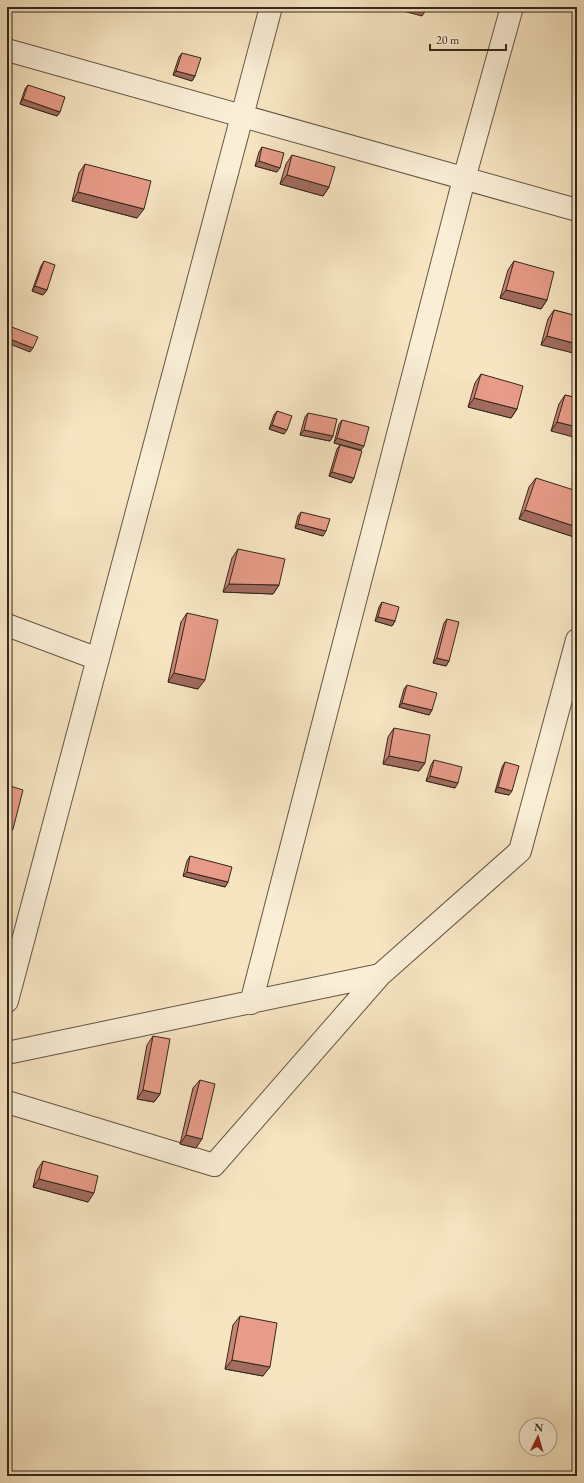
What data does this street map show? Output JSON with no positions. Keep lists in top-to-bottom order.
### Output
{
  "scale_bar": "20 m",
  "north": "top"
}
